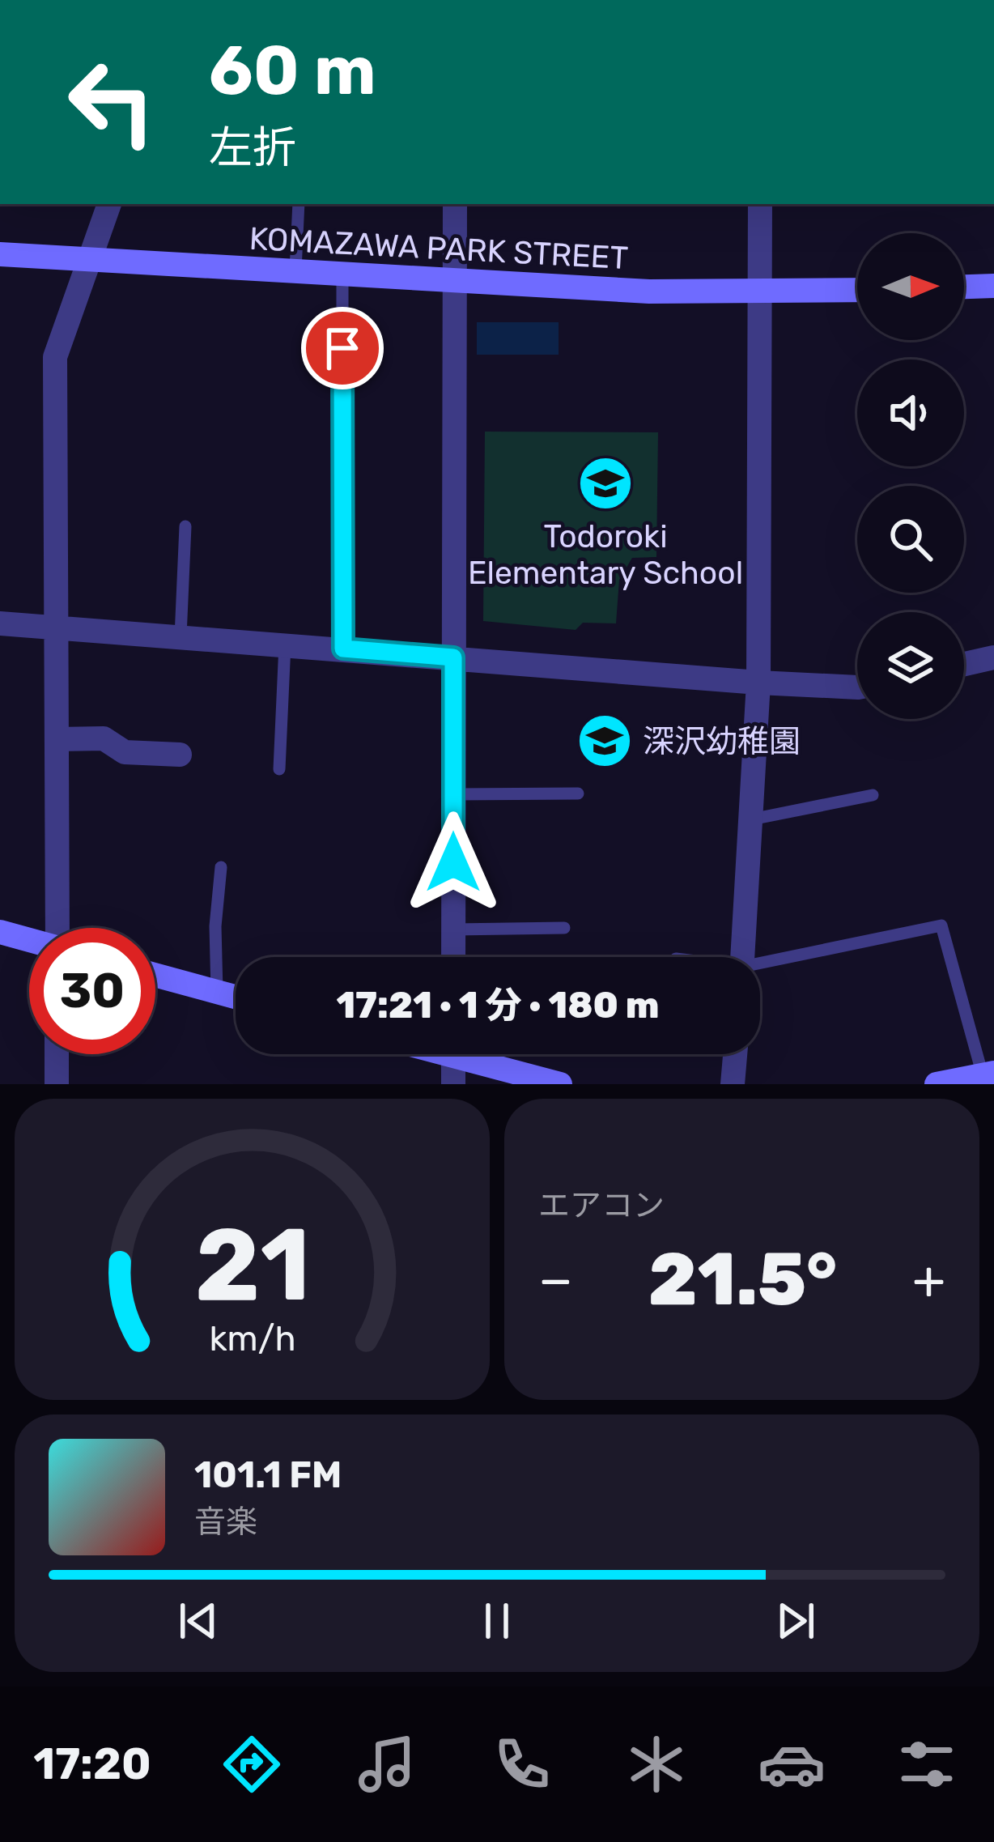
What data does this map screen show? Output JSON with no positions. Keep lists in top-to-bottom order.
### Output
{
  "streets": {
    "street": ["KOMAZAWA PARK STREET"]
  },
  "places": {
    "school or university": ["Todoroki Elementary School", "深沢幼稚園"]
  },
  "north": "right",
  "page": {
    "turn": ["60 m", "左折"],
    "limit": "30",
    "trip": "17:21 · 1 分 · 180 m",
    "tile": "エアコン",
    "heat": ["−", "21.5°", "+"],
    "song": ["101.1 FM", "音楽"],
    "tabs": "17:20",
    "gauge": ["21", "km/h"]
  }
}
